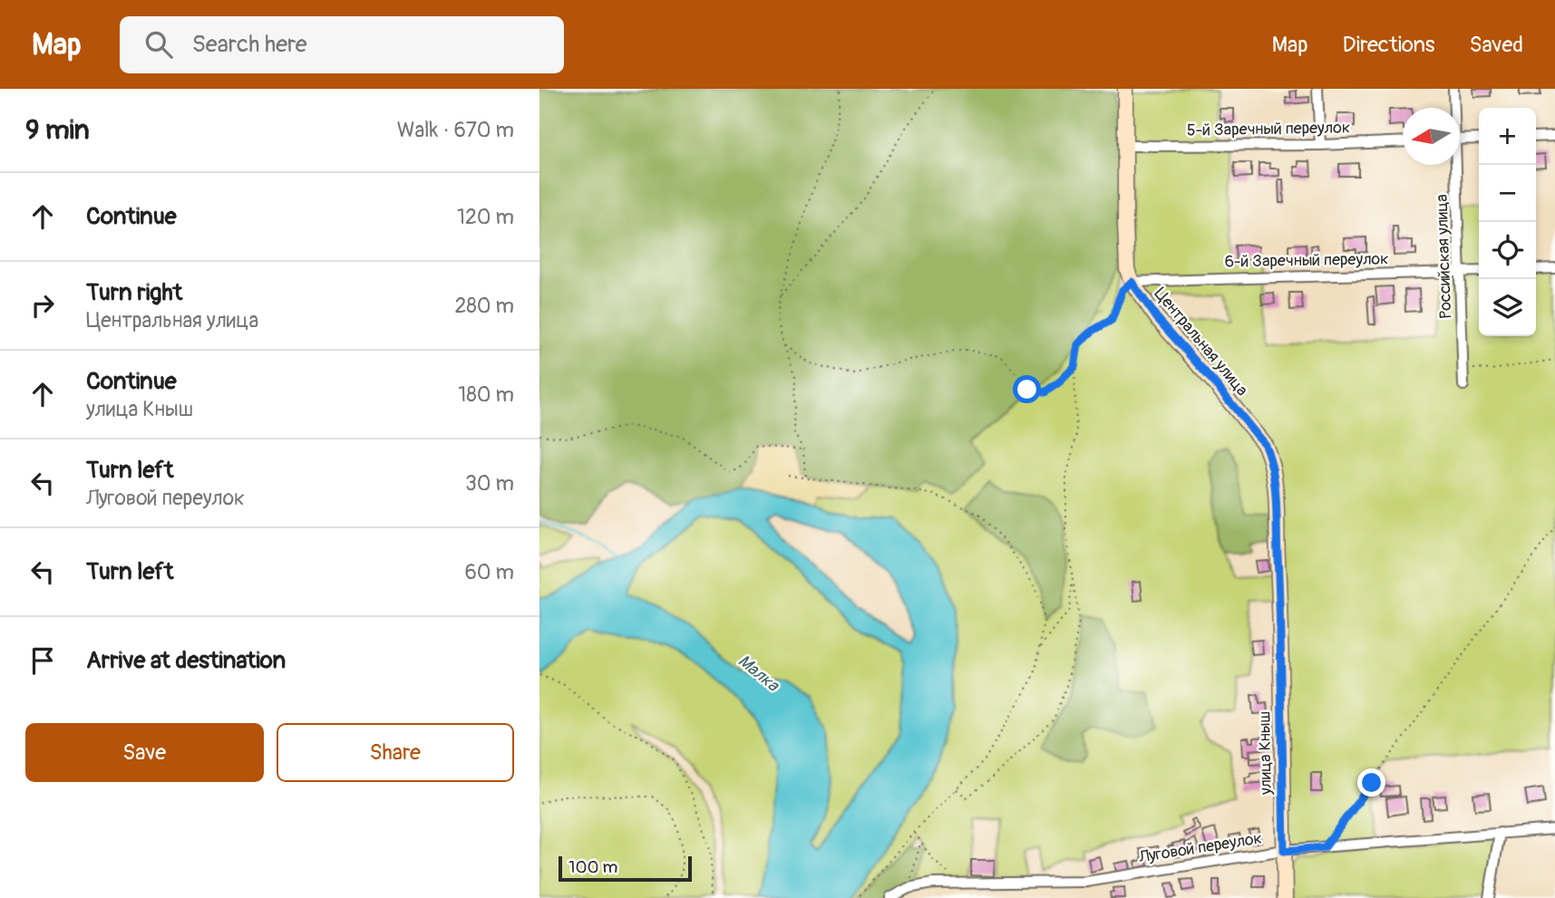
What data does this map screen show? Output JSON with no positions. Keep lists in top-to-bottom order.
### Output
{
  "streets": {
    "street": [
      "5-й Заречный переулок",
      "Российская улица",
      "6-й Заречный переулок",
      "Центральная улица",
      "улица Кныш",
      "Луговой переулок"
    ]
  },
  "crossings": [
    ["5-й Заречный переулок", "Центральная улица"],
    ["Российская улица", "6-й Заречный переулок"],
    ["6-й Заречный переулок", "Центральная улица"],
    ["Центральная улица", "улица Кныш"],
    ["улица Кныш", "Луговой переулок"]
  ],
  "water": ["Малка"],
  "scale_bar": "100 m",
  "north": "left",
  "page": {
    "header": "Map",
    "search": "Search here",
    "nav": ["Map", "Directions", "Saved"],
    "heading": ["9 min", "Walk · 670 m"],
    "map_buttons": ["+", "−"],
    "list": [
      ["Continue", "120 m"],
      ["Turn right", "Центральная улица", "280 m"],
      ["Continue", "улица Кныш", "180 m"],
      ["Turn left", "Луговой переулок", "30 m"],
      ["Turn left", "60 m"],
      "Arrive at destination"
    ],
    "buttons": ["Save", "Share"],
    "scale": "100 m"
  }
}
